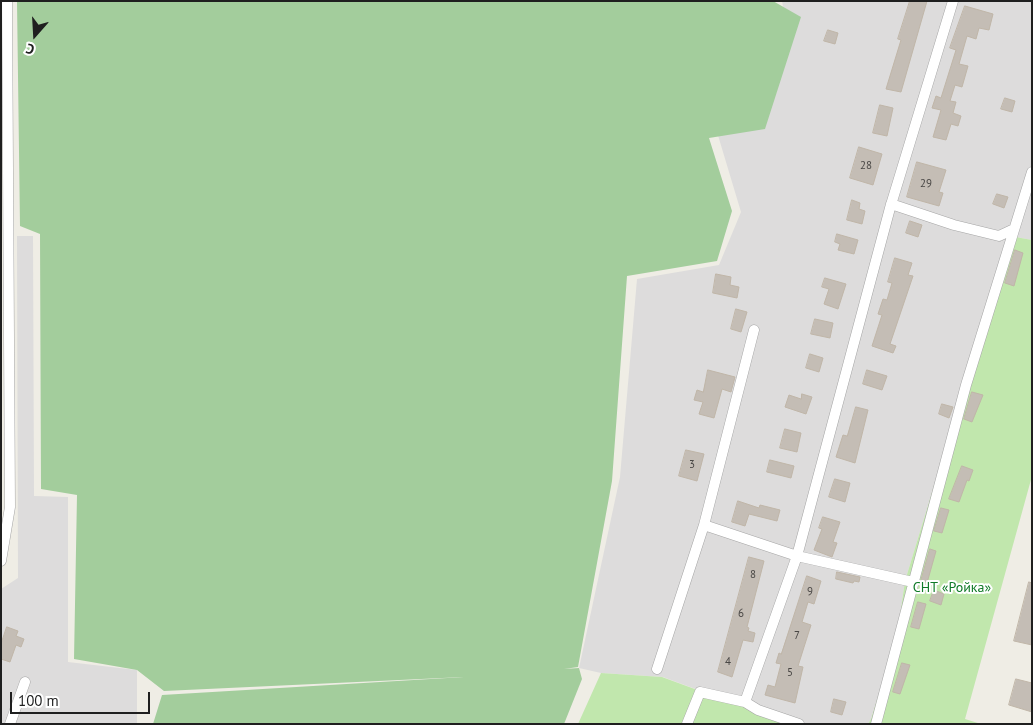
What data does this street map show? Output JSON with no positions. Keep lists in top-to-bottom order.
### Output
{
  "parks": ["СНТ «Ройка»"],
  "house_numbers": [
    "28",
    "29",
    "3",
    "8",
    "9",
    "6",
    "7",
    "4",
    "5"
  ],
  "scale_bar": "100 m",
  "north": "bottom"
}
